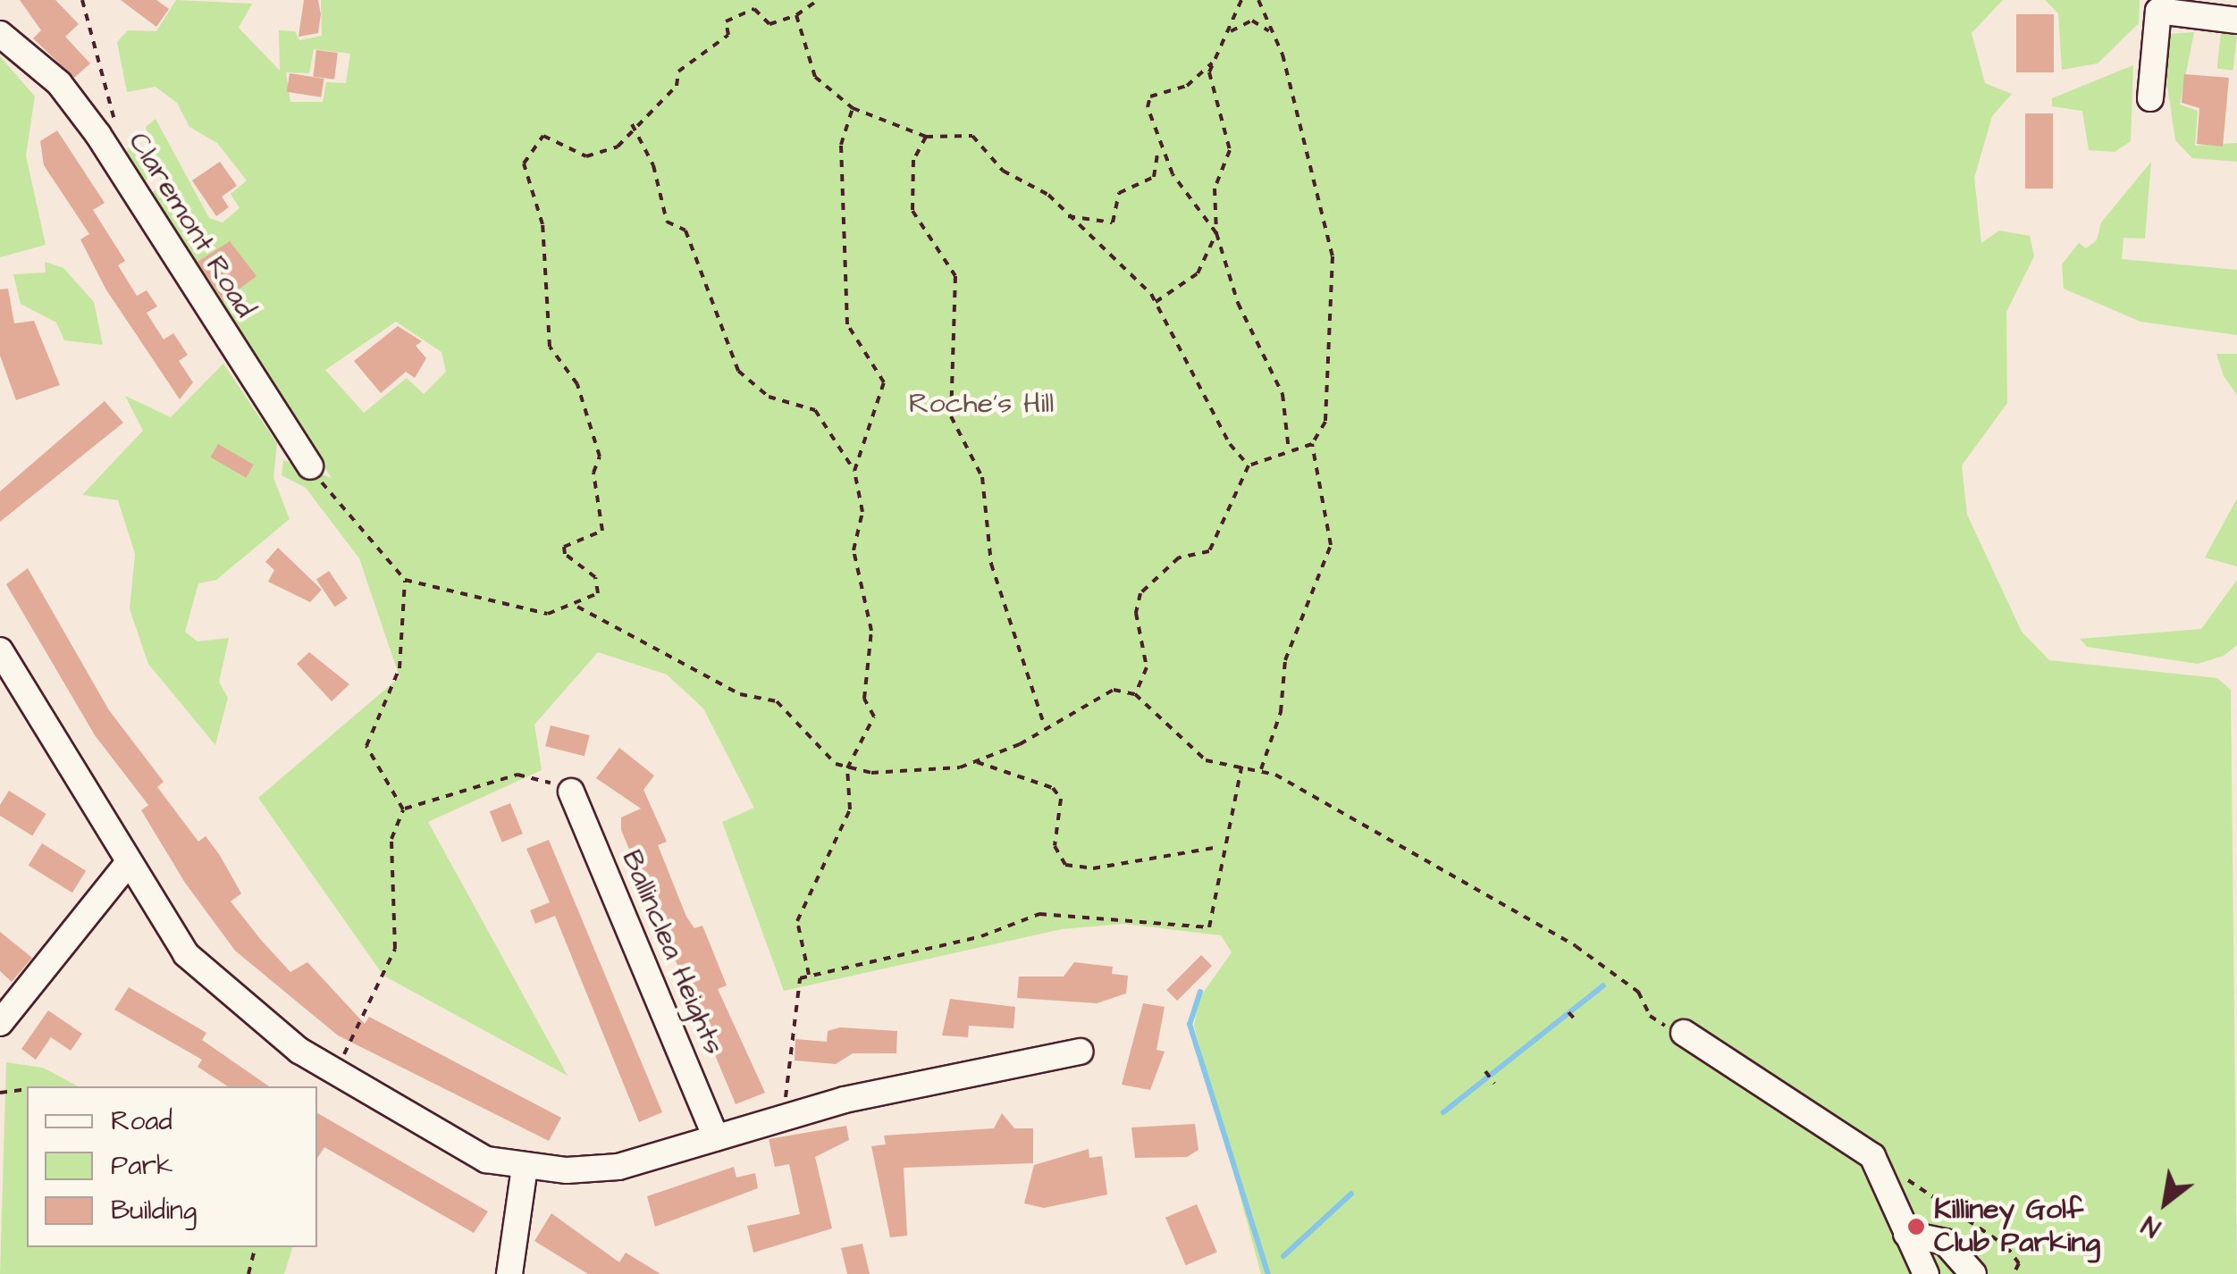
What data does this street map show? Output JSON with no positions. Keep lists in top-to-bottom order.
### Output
{
  "streets": {
    "street": ["Claremont Road", "Ballinclea Heights"]
  },
  "parks": ["Roche's Hill"],
  "places": ["Killiney Golf Club Parking"],
  "legend": ["Road", "Park", "Building"],
  "north": "bottom left"
}
